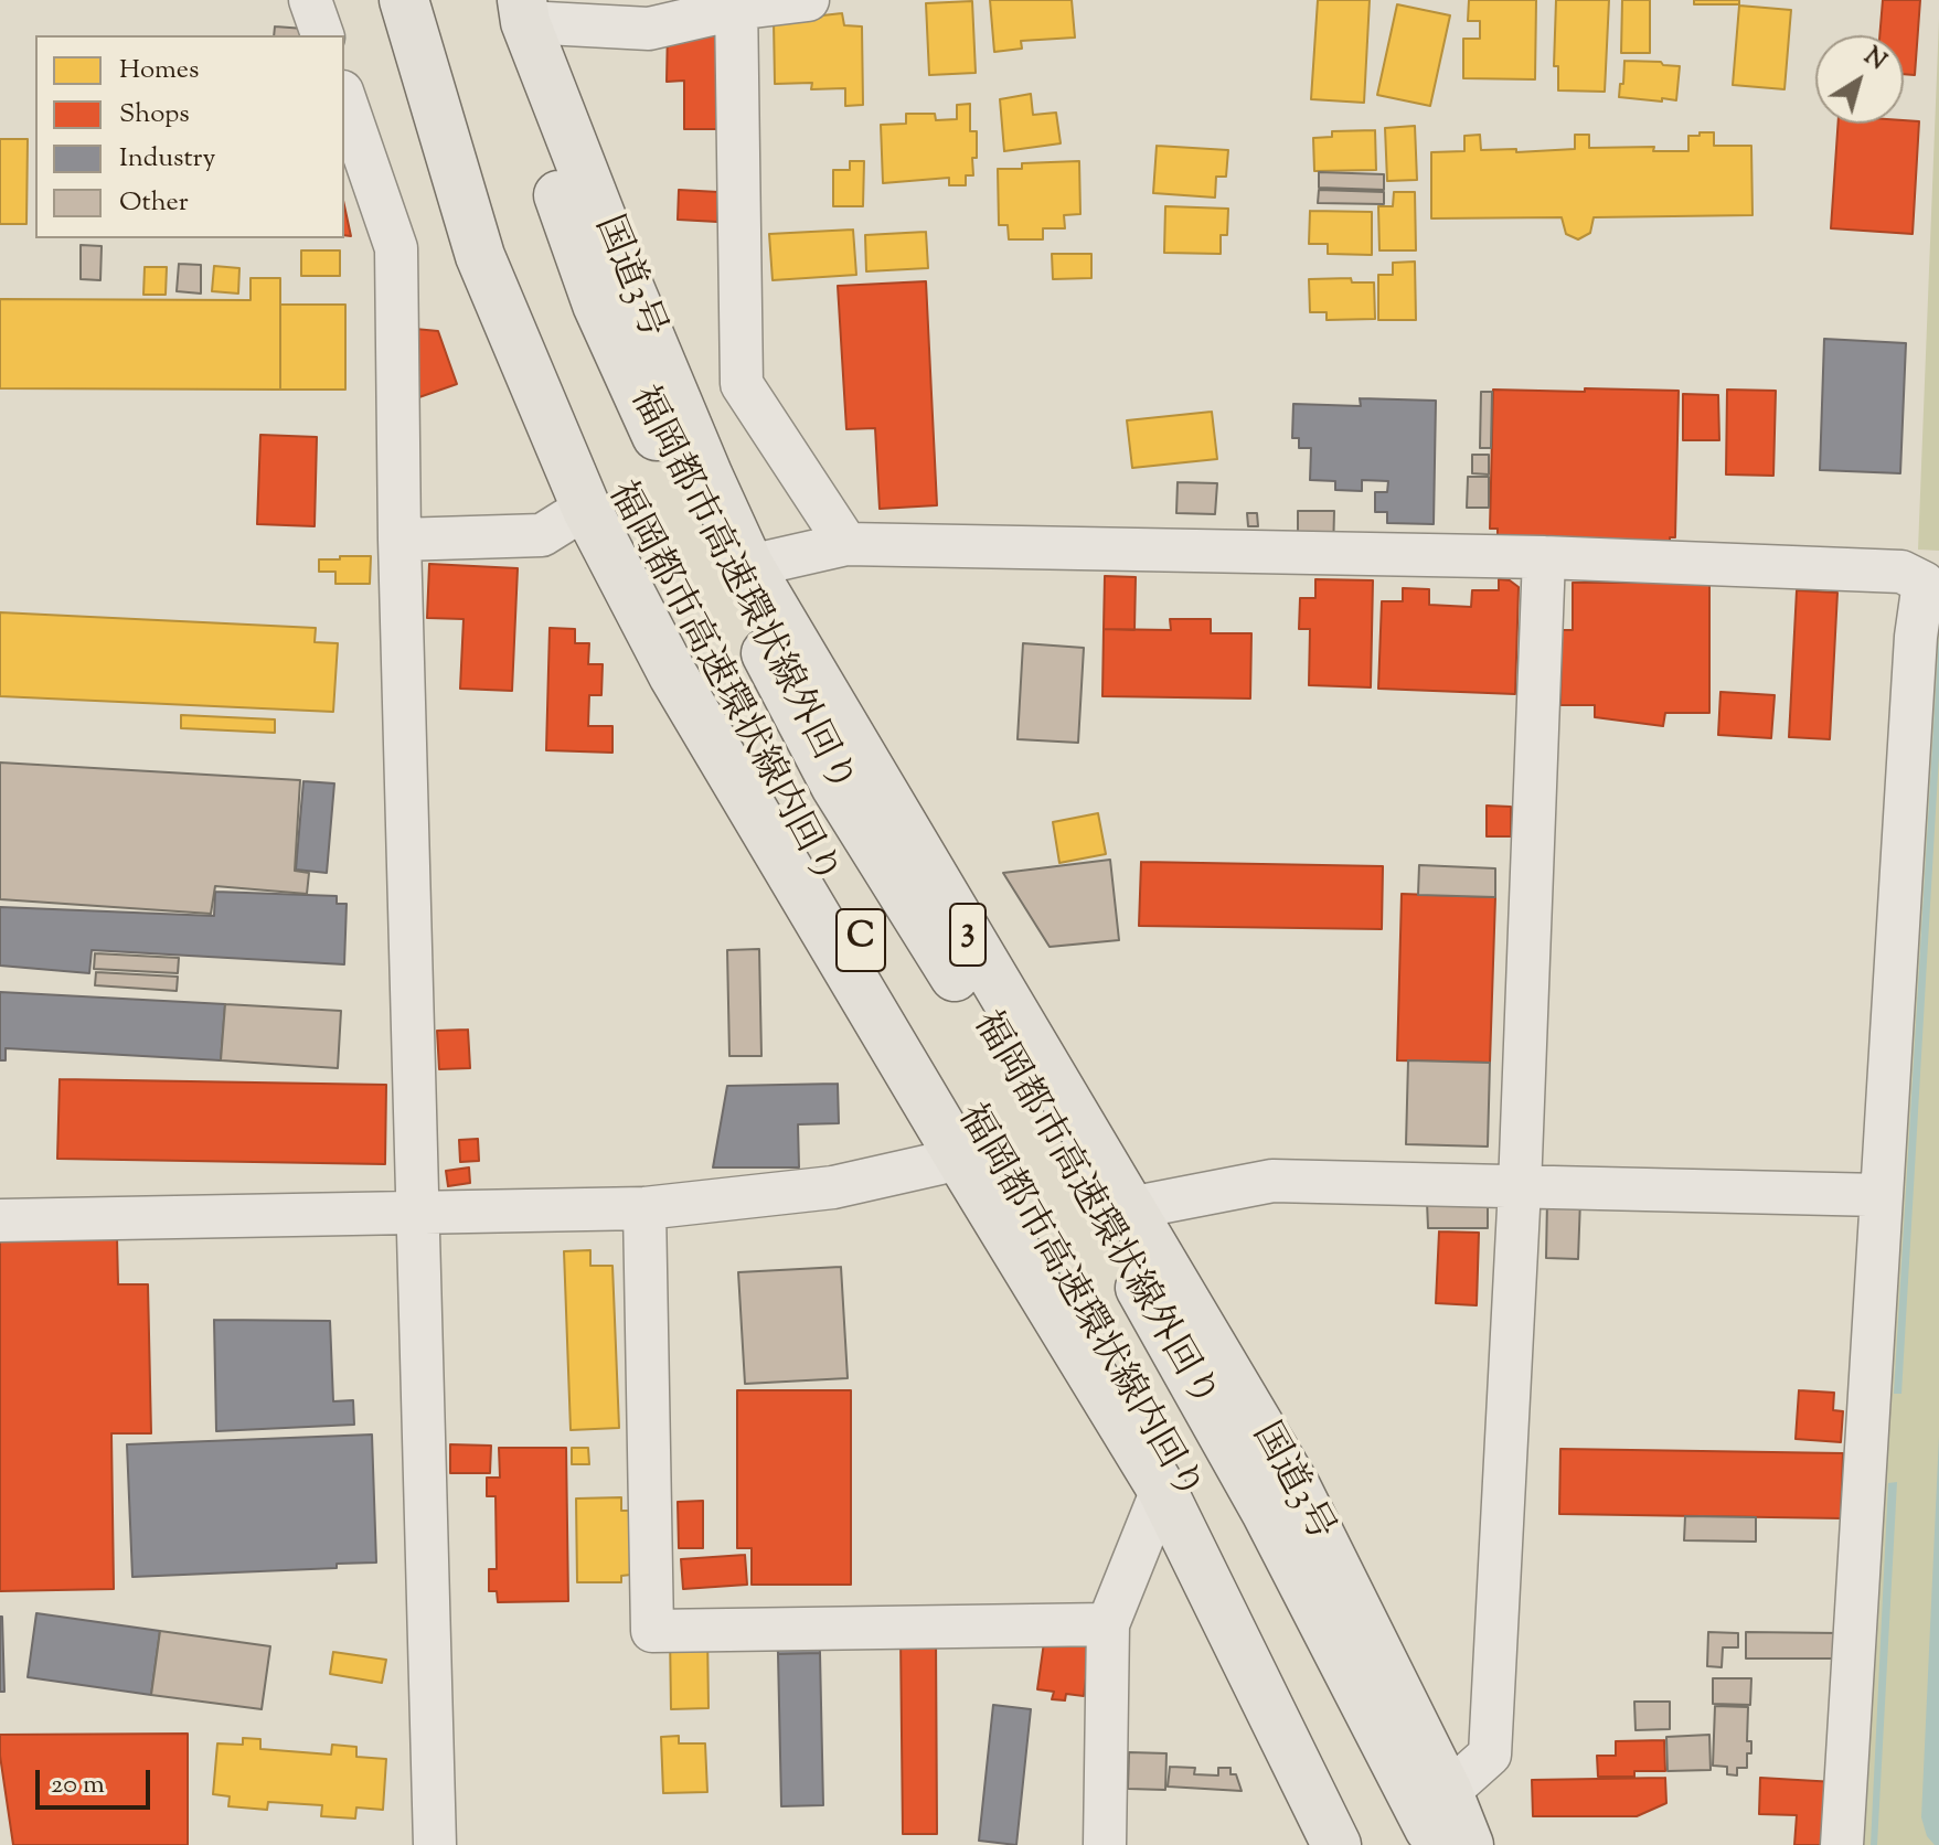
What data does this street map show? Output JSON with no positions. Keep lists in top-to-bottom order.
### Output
{
  "streets": {
    "highway": [
      "国道3号",
      "福岡都市高速環状線外回り",
      "福岡都市高速環状線内回り",
      "3",
      "C"
    ]
  },
  "crossings": [
    ["国道3号", "福岡都市高速環状線外回り"]
  ],
  "legend": [
    "Homes",
    "Shops",
    "Industry",
    "Other"
  ],
  "scale_bar": "20 m",
  "north": "top right"
}
